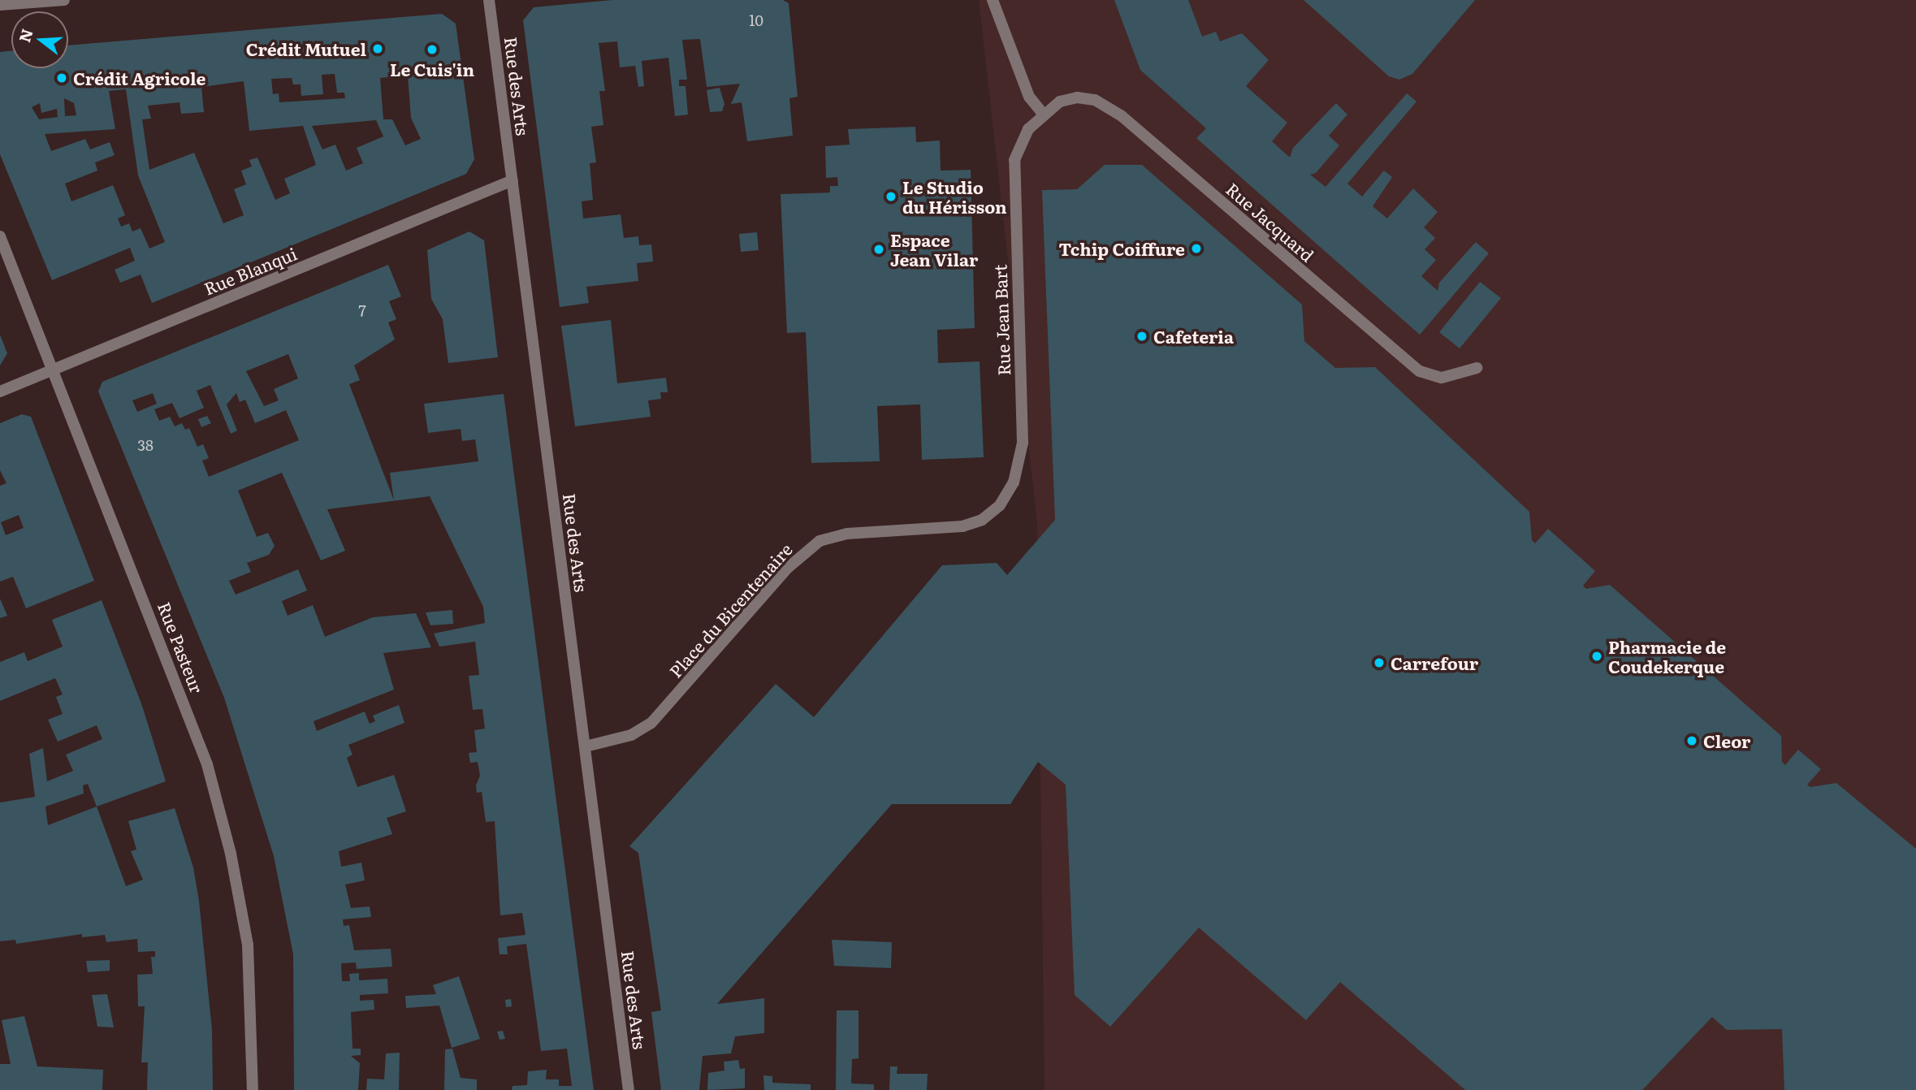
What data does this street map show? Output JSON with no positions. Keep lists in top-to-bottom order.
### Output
{
  "streets": {
    "street": [
      "Rue des Arts",
      "Rue Jacquard",
      "Rue Blanqui",
      "Rue Jean Bart",
      "Place du Bicentenaire",
      "Rue Pasteur"
    ]
  },
  "crossings": [
    ["Rue des Arts", "Rue Blanqui"],
    ["Rue des Arts", "Place du Bicentenaire"],
    ["Rue Jacquard", "Rue Jean Bart"],
    ["Rue Blanqui", "Rue Pasteur"],
    ["Rue Jean Bart", "Place du Bicentenaire"]
  ],
  "places": [
    "Crédit Mutuel",
    "Le Cuis'in",
    "Crédit Agricole",
    "Le Studio du Hérisson",
    "Tchip Coiffure",
    "Espace Jean Vilar",
    "Cafeteria",
    "Pharmacie de Coudekerque",
    "Carrefour",
    "Cleor"
  ],
  "house_numbers": ["10", "7", "38"],
  "north": "left"
}
